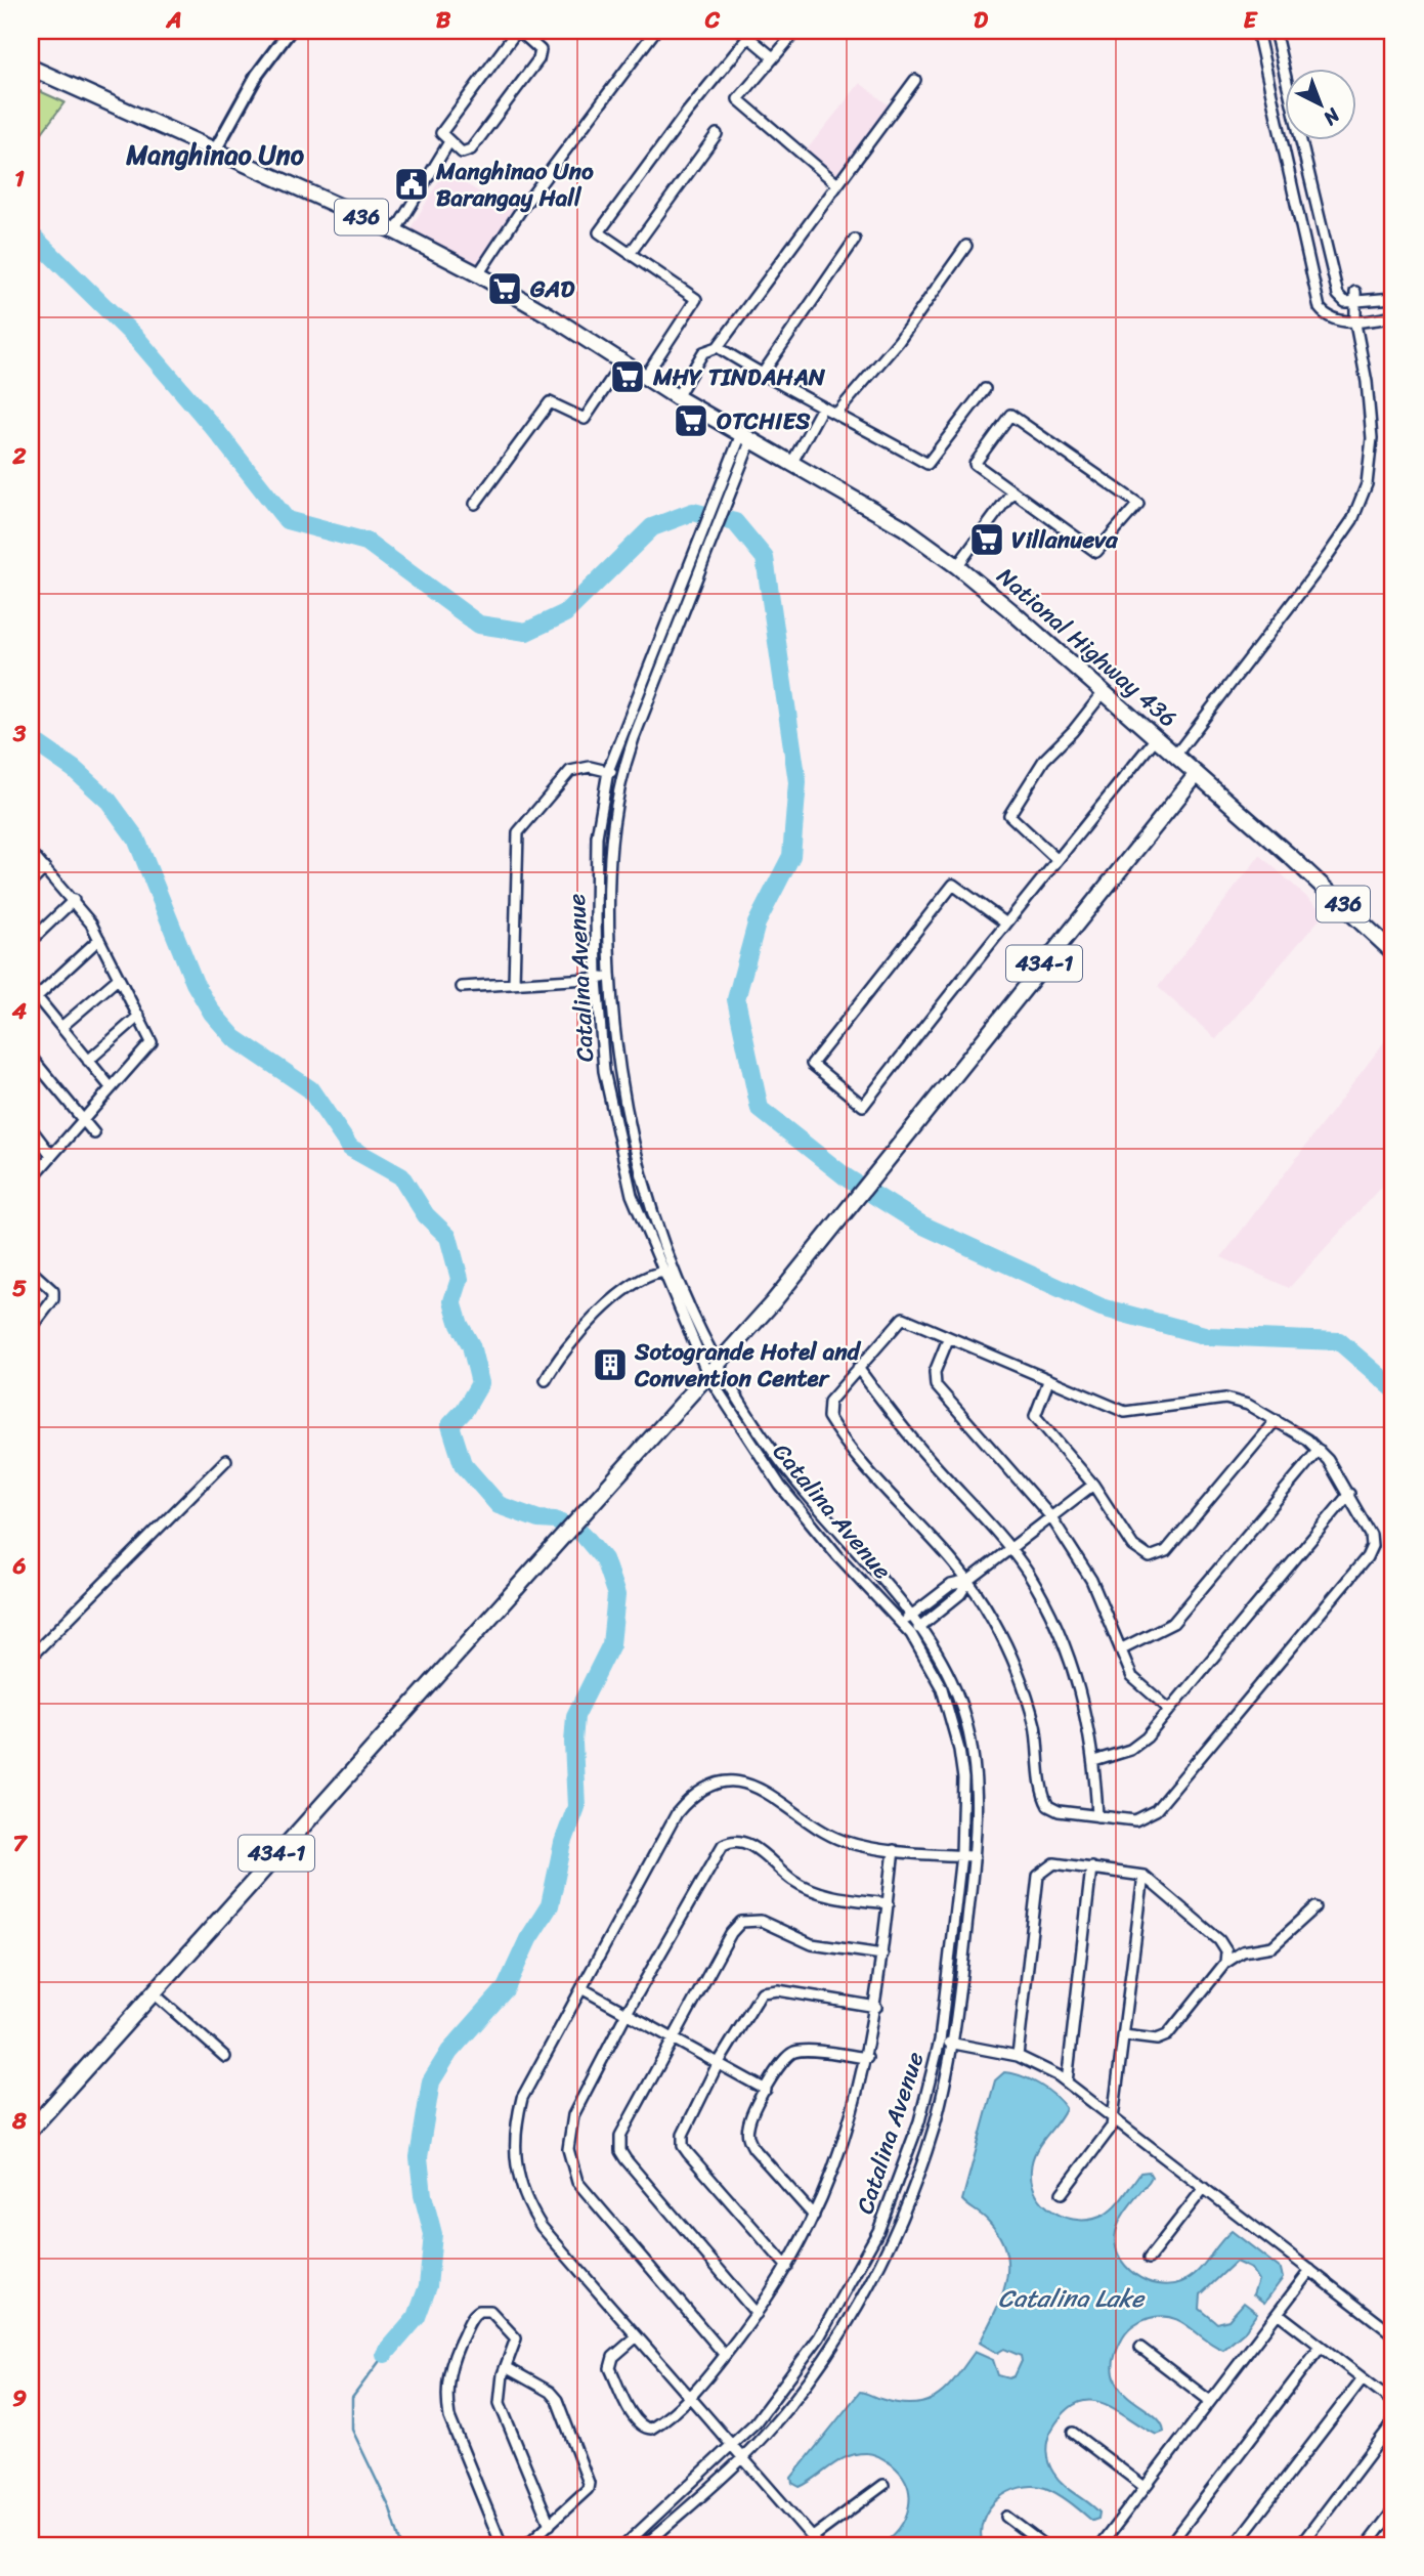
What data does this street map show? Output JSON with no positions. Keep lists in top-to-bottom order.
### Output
{
  "streets": {
    "main road": ["436", "National Highway 436", "434-1"],
    "street": ["Catalina Avenue"]
  },
  "crossings": [
    ["National Highway 436", "434-1"],
    ["National Highway 436", "Catalina Avenue"],
    ["434-1", "Catalina Avenue"]
  ],
  "districts": ["Manghinao Uno"],
  "water": ["Catalina Lake"],
  "places": {
    "public building": ["Manghinao Uno Barangay Hall"],
    "supermarket": [
      "GAD",
      "MHY TINDAHAN",
      "OTCHIES",
      "Villanueva"
    ],
    "building": ["Sotogrande Hotel and Convention Center"]
  },
  "north": "bottom right",
  "grid": {
    "columns": [
      "A",
      "B",
      "C",
      "D",
      "E"
    ],
    "rows": [
      "1",
      "2",
      "3",
      "4",
      "5",
      "6",
      "7",
      "8",
      "9"
    ]
  }
}
